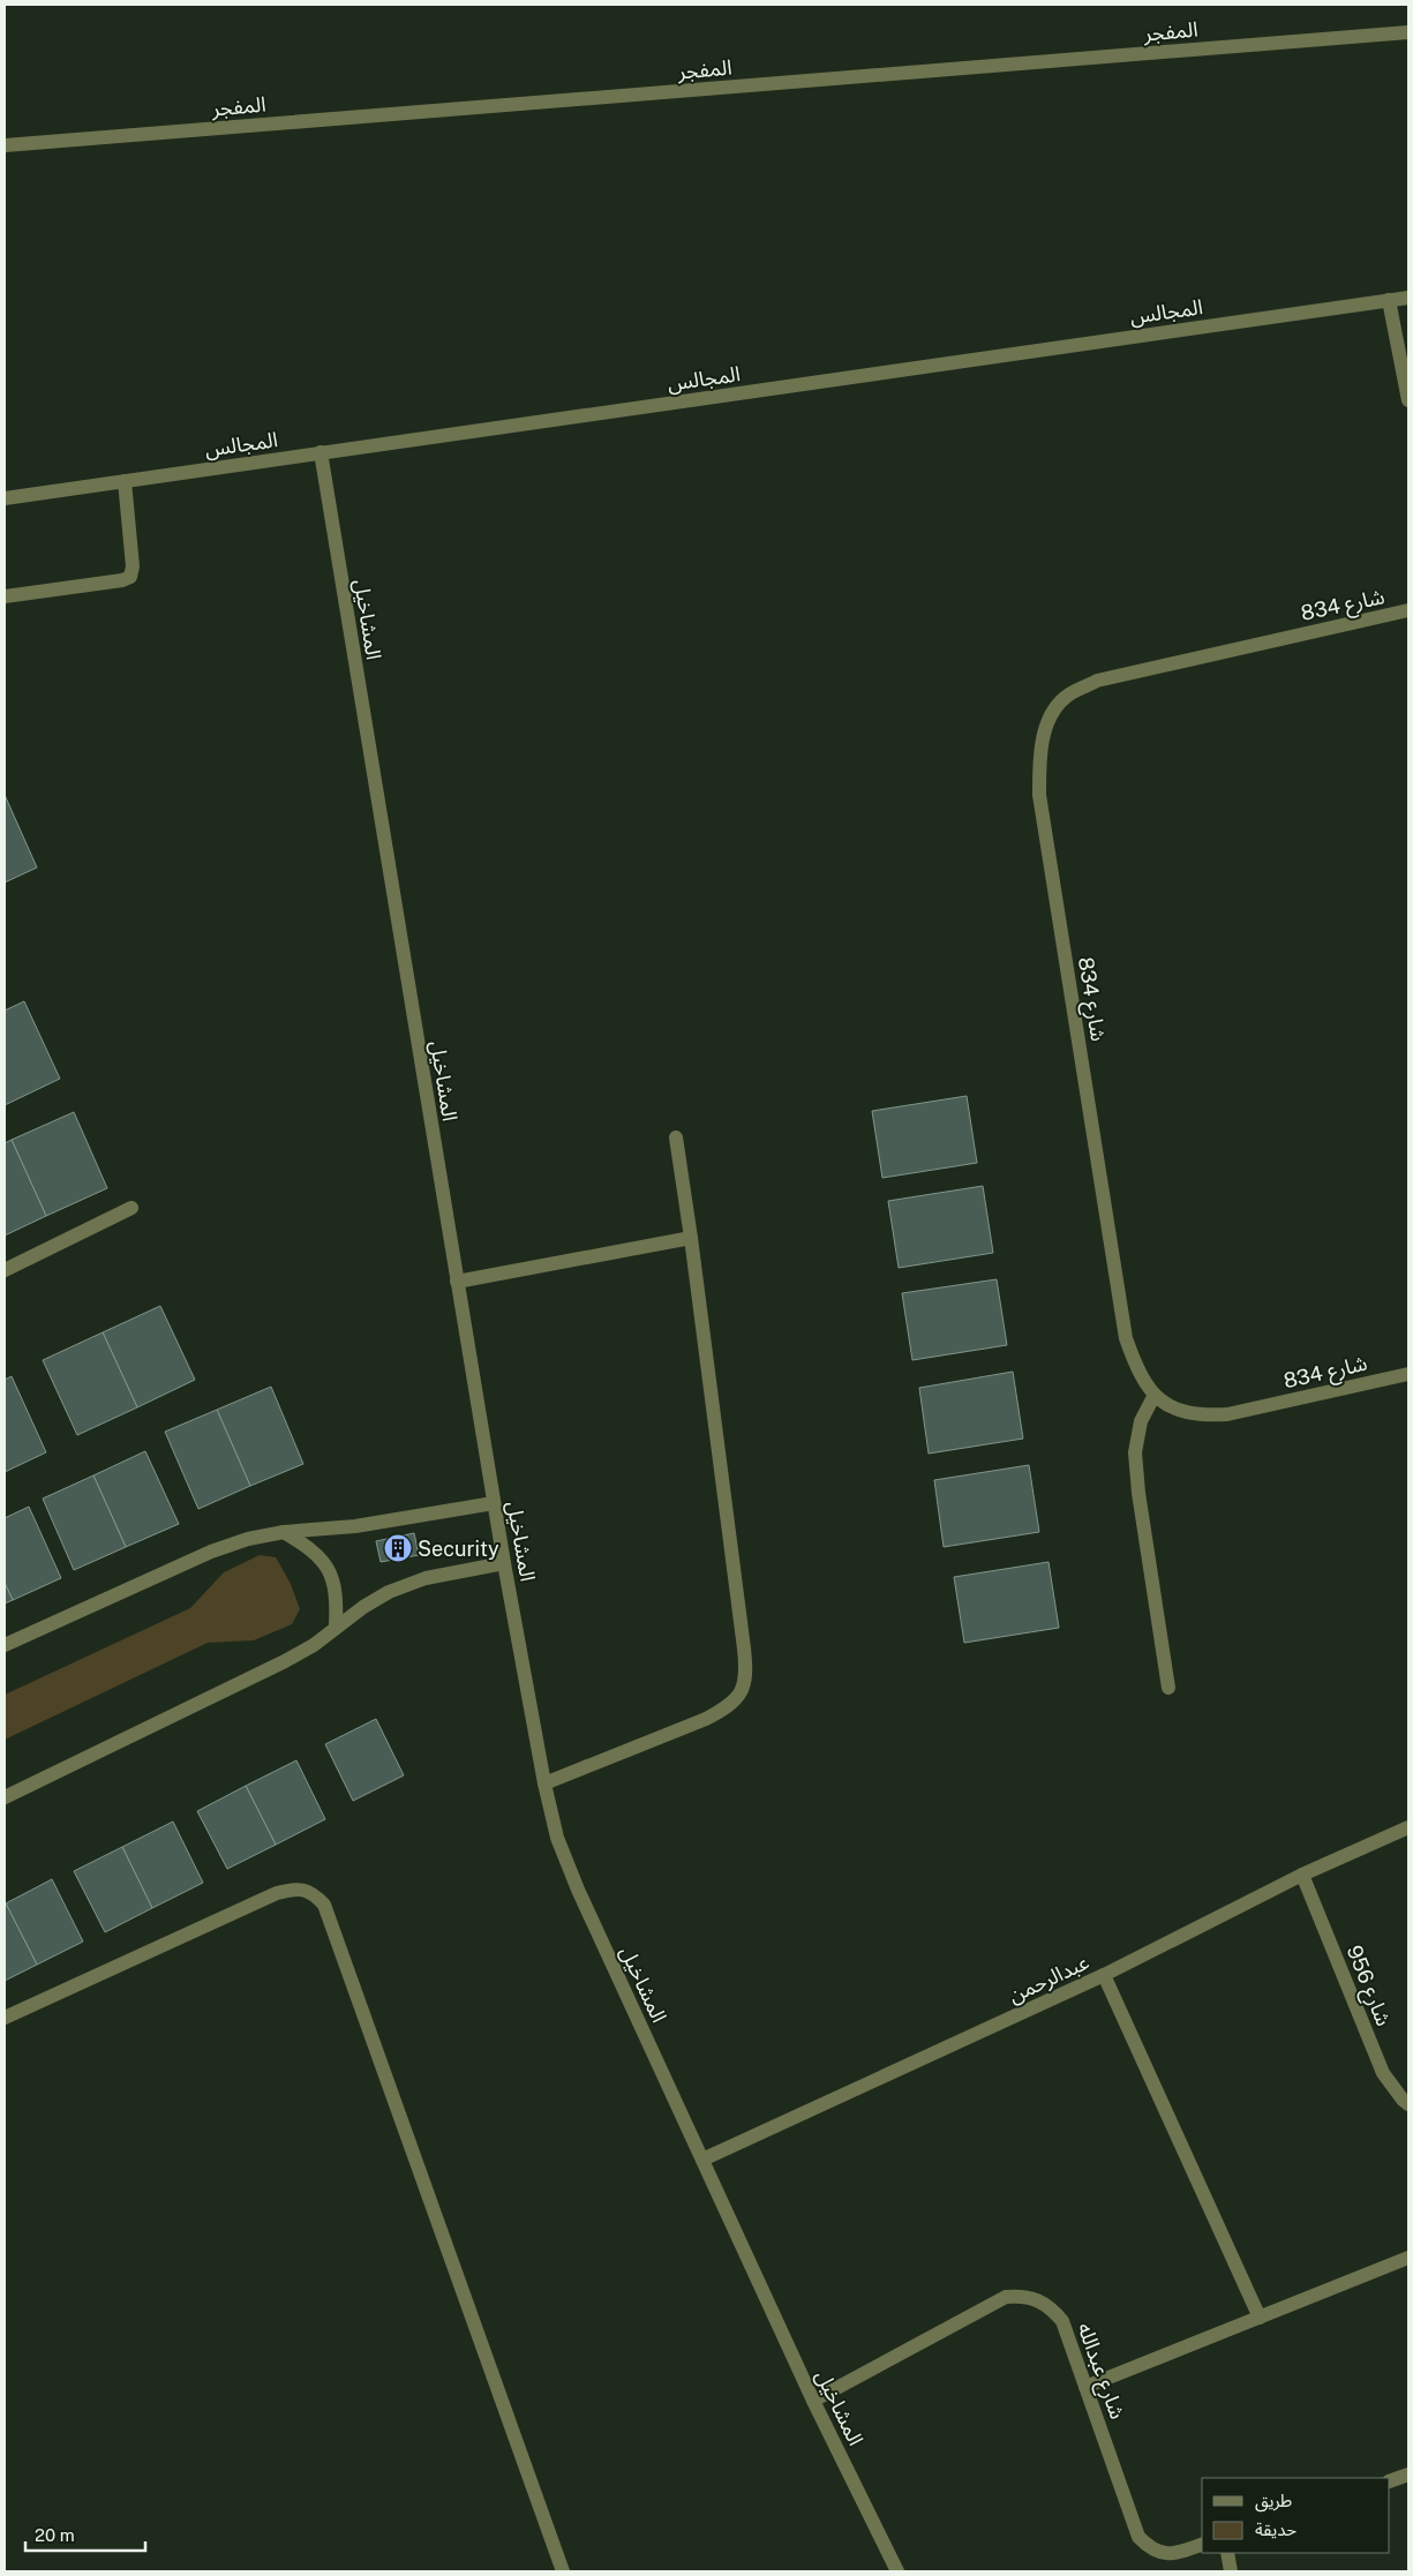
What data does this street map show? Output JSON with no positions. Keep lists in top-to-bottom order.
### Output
{
  "streets": {
    "street": [
      "المفجر",
      "المجالس",
      "شارع 834",
      "المشاخيل",
      "عبدالرحمن",
      "شارع 956",
      "شارع عبدالله"
    ]
  },
  "crossings": [
    ["المجالس", "المشاخيل"],
    ["المشاخيل", "عبدالرحمن"],
    ["المشاخيل", "شارع عبدالله"],
    ["عبدالرحمن", "شارع 956"]
  ],
  "places": {
    "building": ["Security"]
  },
  "legend": ["طريق", "حديقة"],
  "scale_bar": "20 m"
}
